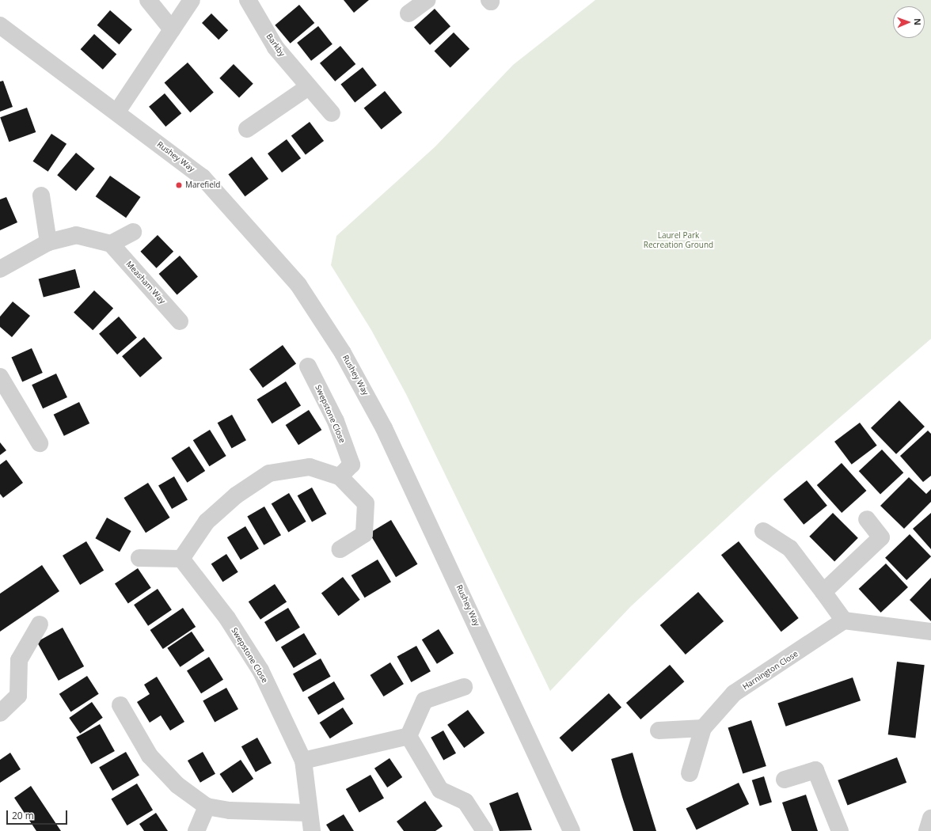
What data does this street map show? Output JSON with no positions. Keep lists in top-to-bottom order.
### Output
{
  "streets": {
    "street": [
      "Barkby",
      "Rushey Way",
      "Measham Way",
      "Swepstone Close",
      "Harnington Close"
    ]
  },
  "parks": ["Laurel Park Recreation Ground"],
  "places": ["Marefield"],
  "scale_bar": "20 m",
  "north": "right"
}
